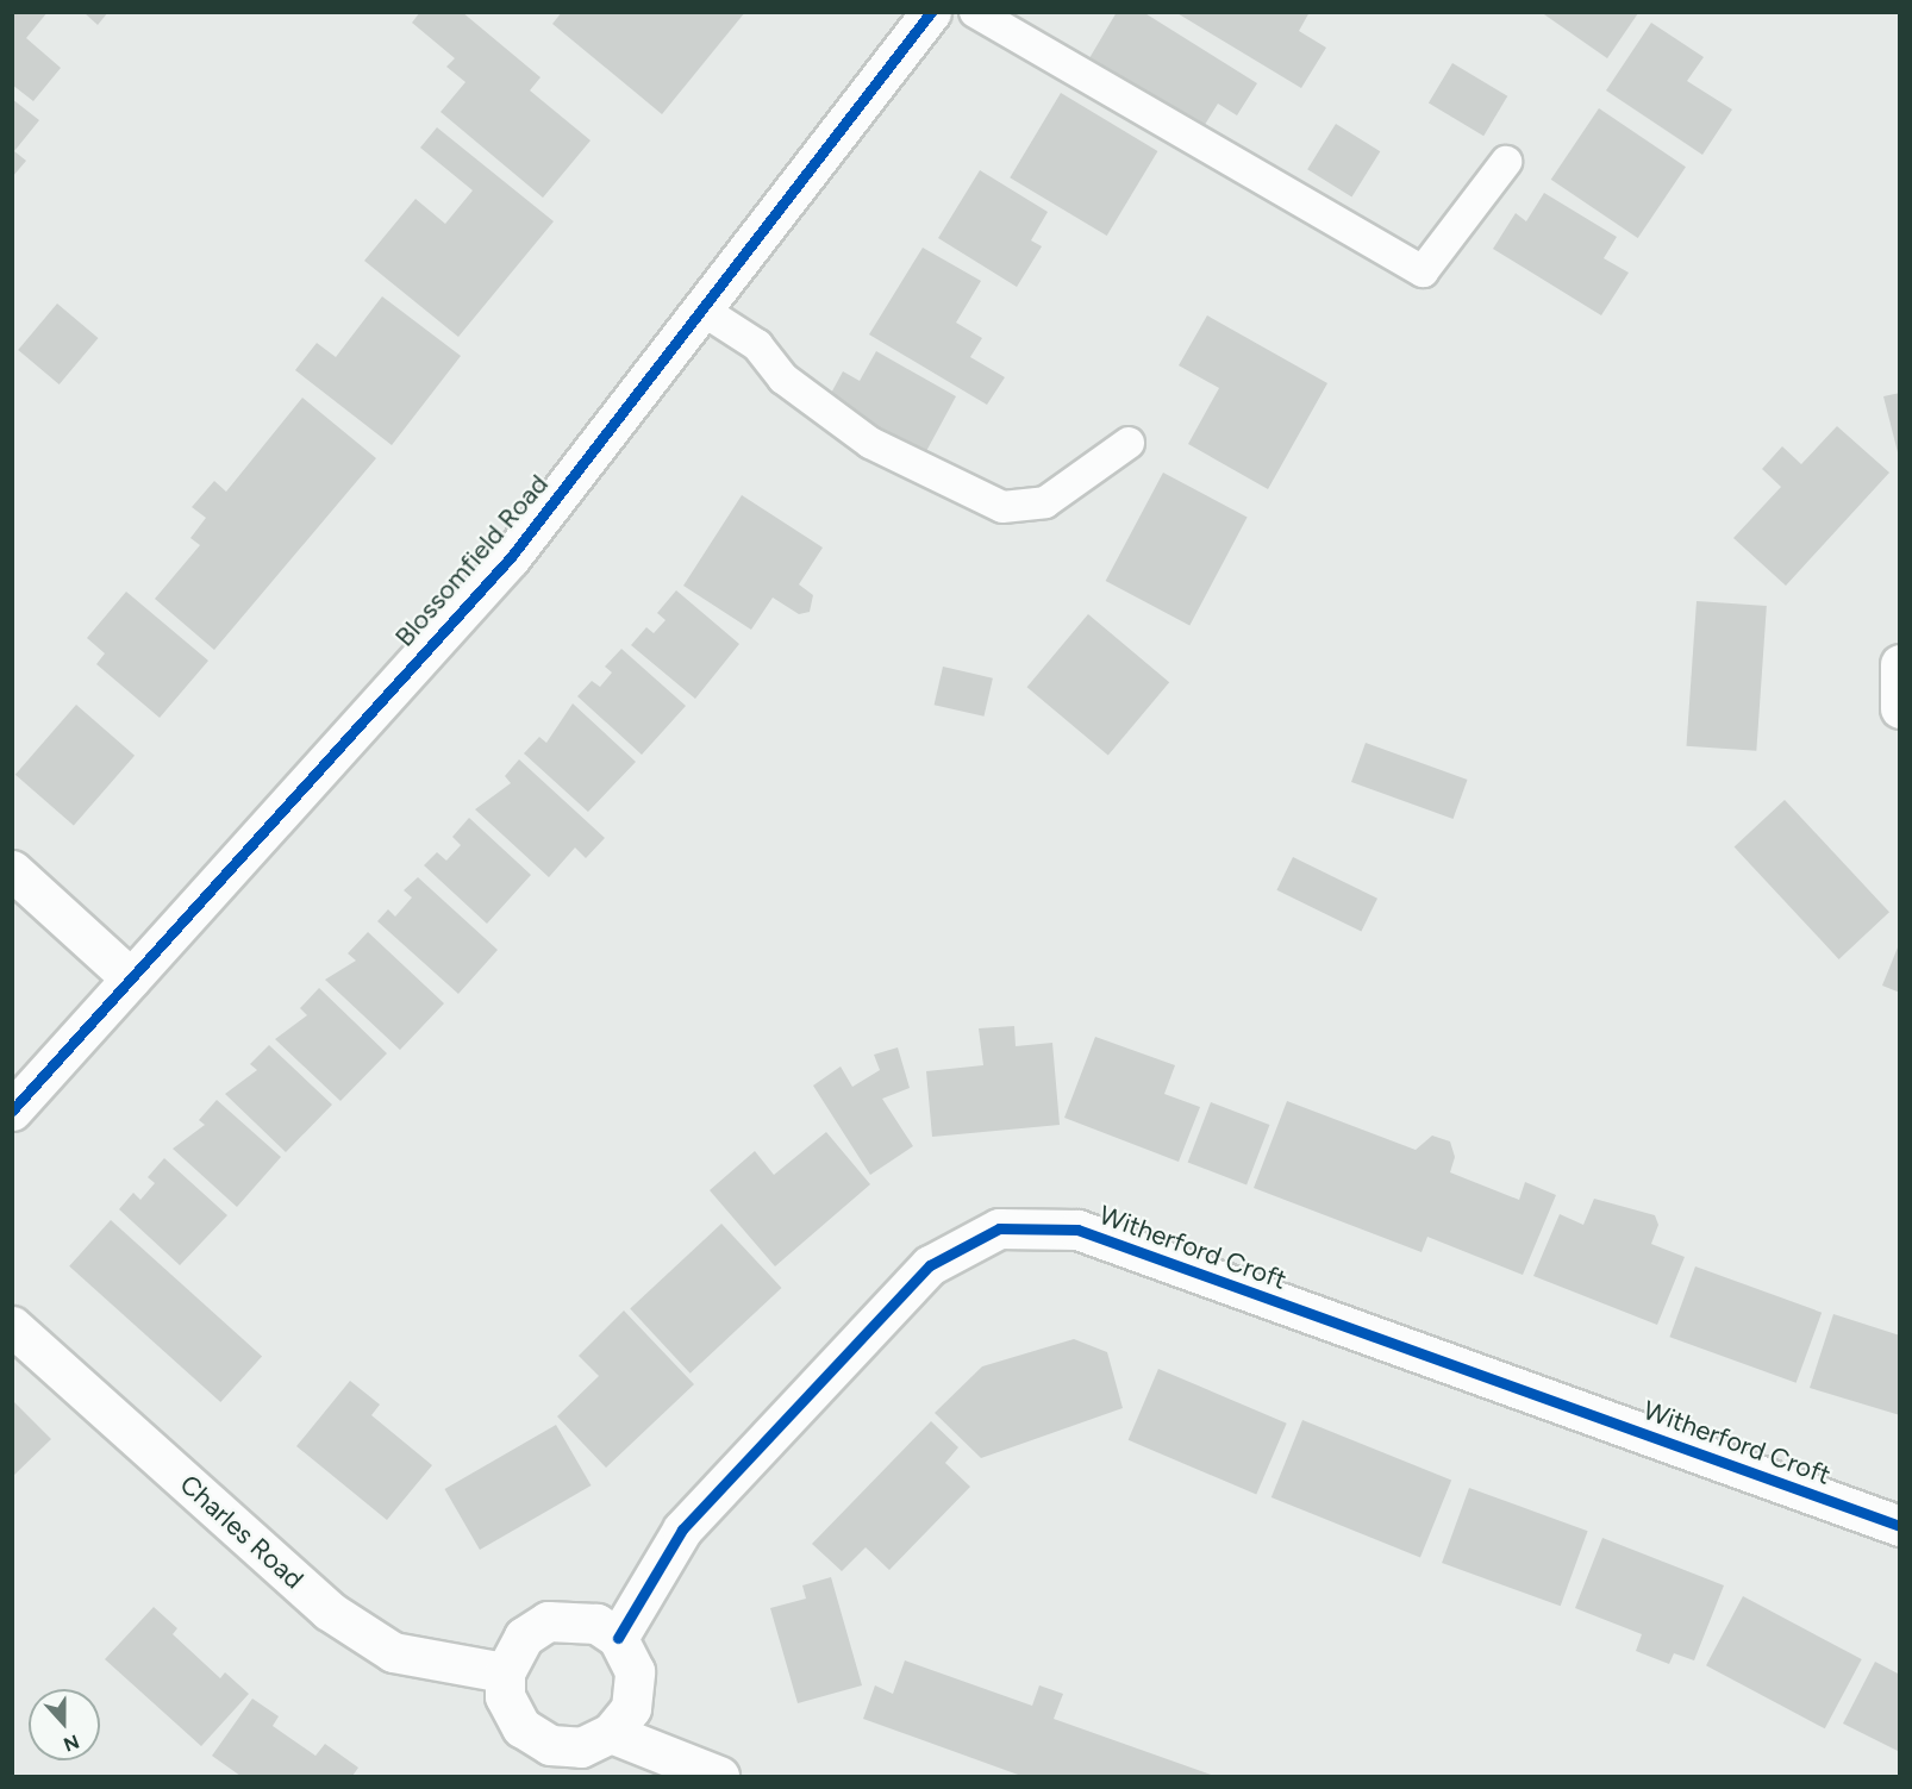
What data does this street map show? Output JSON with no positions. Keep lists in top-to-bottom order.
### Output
{
  "streets": {
    "street": ["Blossomfield Road", "Witherford Croft", "Charles Road"]
  },
  "crossings": [
    ["Witherford Croft", "Charles Road"]
  ],
  "north": "bottom"
}
